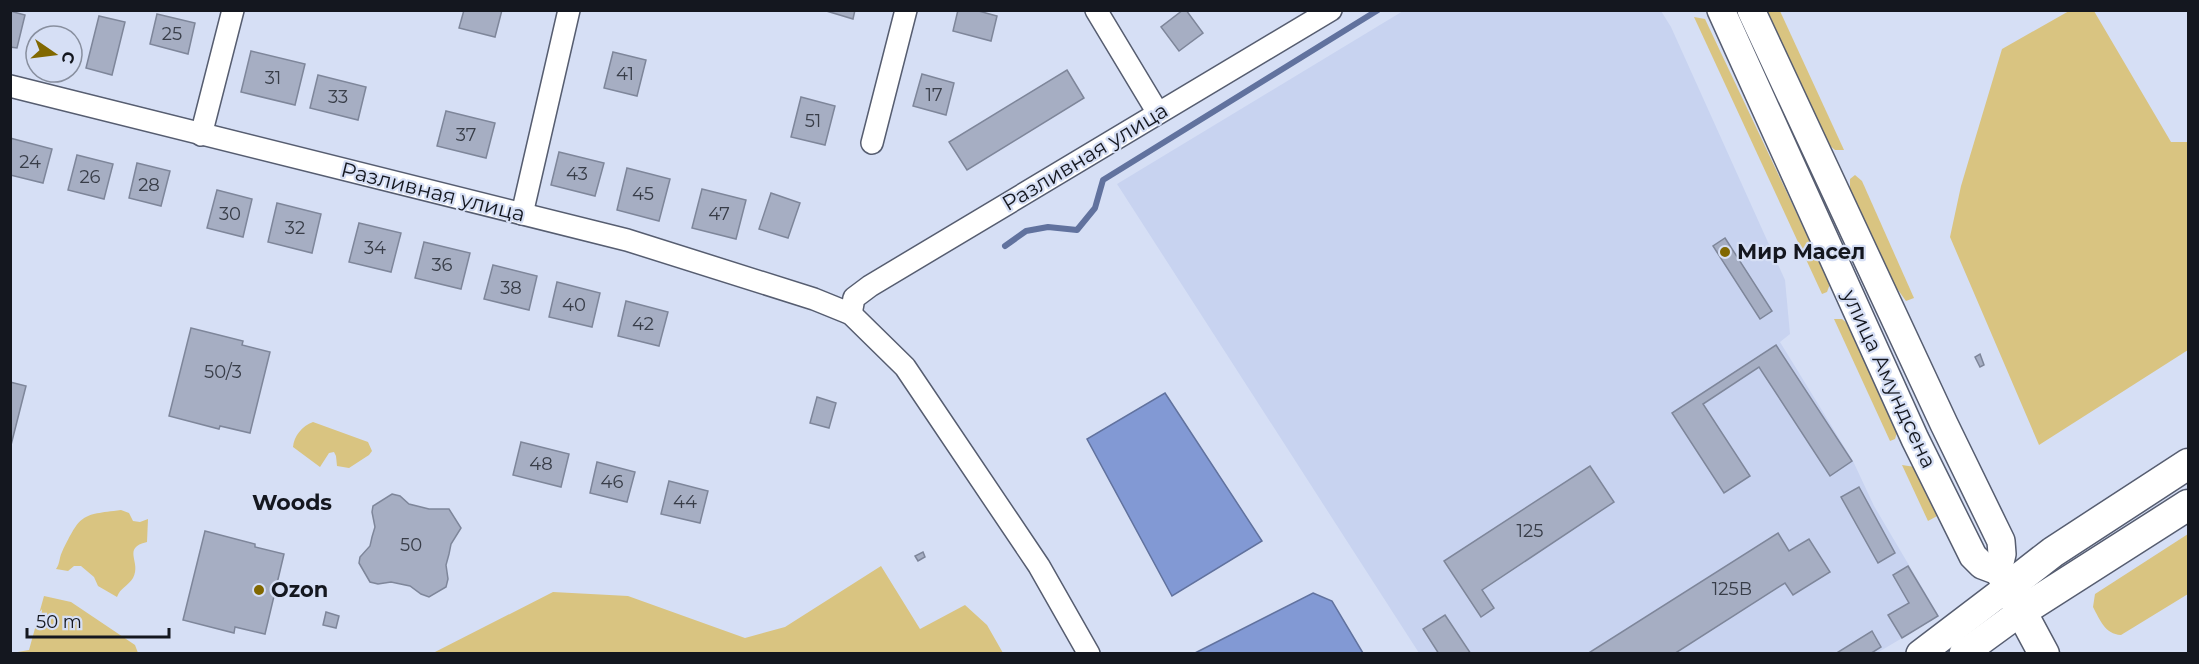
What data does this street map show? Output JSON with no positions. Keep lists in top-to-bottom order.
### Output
{
  "streets": {
    "street": ["Разливная улица", "улица Амундсена"]
  },
  "districts": ["Woods"],
  "places": ["Мир Масел", "Ozon"],
  "house_numbers": [
    "25",
    "41",
    "31",
    "17",
    "33",
    "51",
    "37",
    "24",
    "43",
    "26",
    "28",
    "45",
    "30",
    "47",
    "32",
    "34",
    "36",
    "38",
    "40",
    "42",
    "50/3",
    "48",
    "46",
    "44",
    "125",
    "50",
    "125В"
  ],
  "scale_bar": "50 m",
  "north": "right"
}
